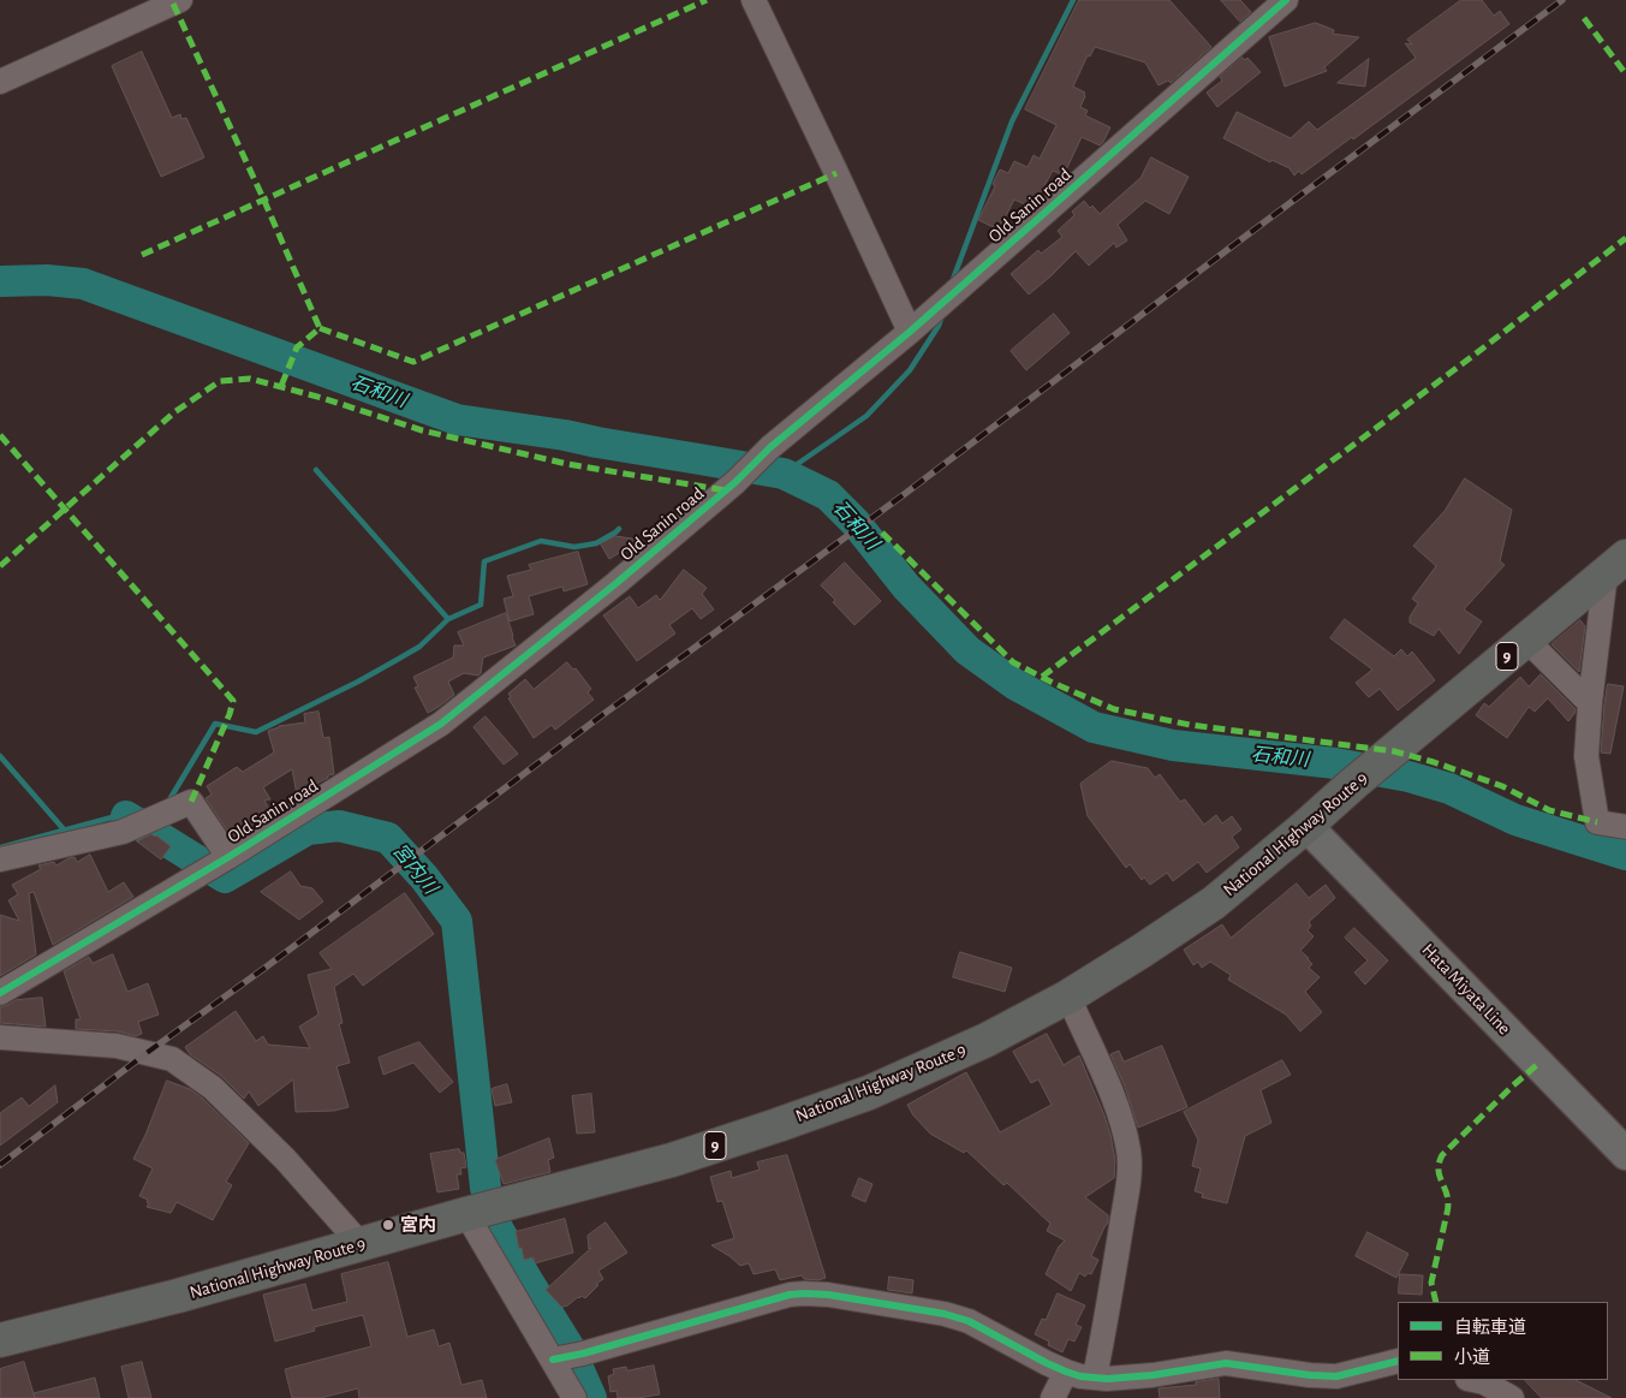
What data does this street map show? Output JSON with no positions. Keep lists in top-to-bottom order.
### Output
{
  "streets": {
    "highway": ["9", "National Highway Route 9"],
    "main road": ["Hata Miyata Line"],
    "street": ["Old Sanin road"]
  },
  "crossings": [
    ["National Highway Route 9", "Hata Miyata Line"]
  ],
  "water": ["石和川", "宮内川"],
  "places": ["宮内"],
  "legend": ["自転車道", "小道"]
}
